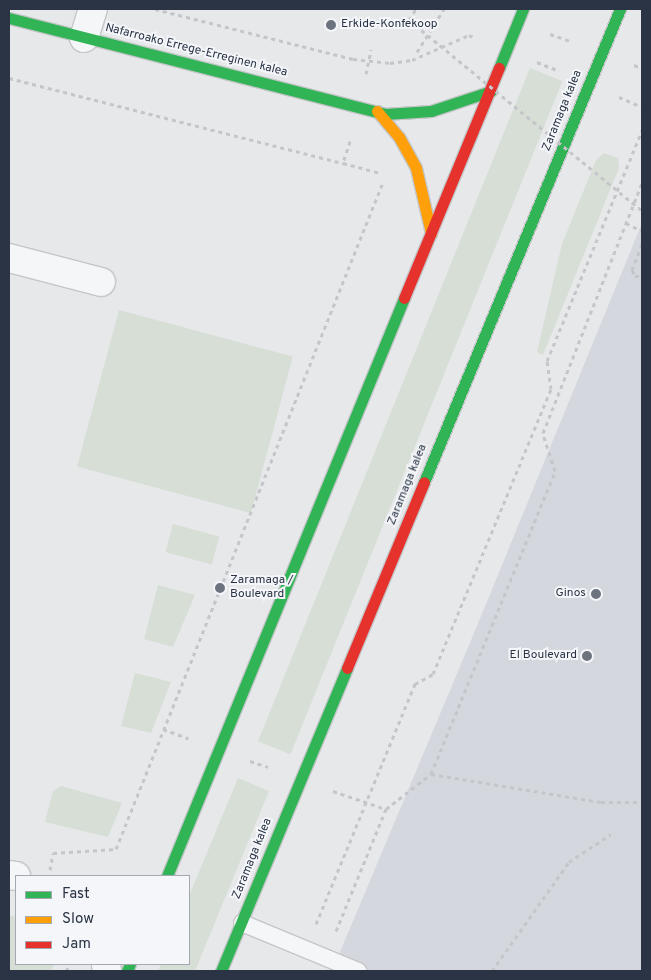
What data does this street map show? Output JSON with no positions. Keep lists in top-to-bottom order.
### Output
{
  "streets": {
    "main road": ["Nafarroako Errege-Erreginen kalea", "Zaramaga kalea"]
  },
  "places": [
    "Erkide-Konfekoop",
    "Zaramaga / Boulevard",
    "Ginos",
    "El Boulevard"
  ],
  "legend": ["Fast", "Slow", "Jam"]
}
